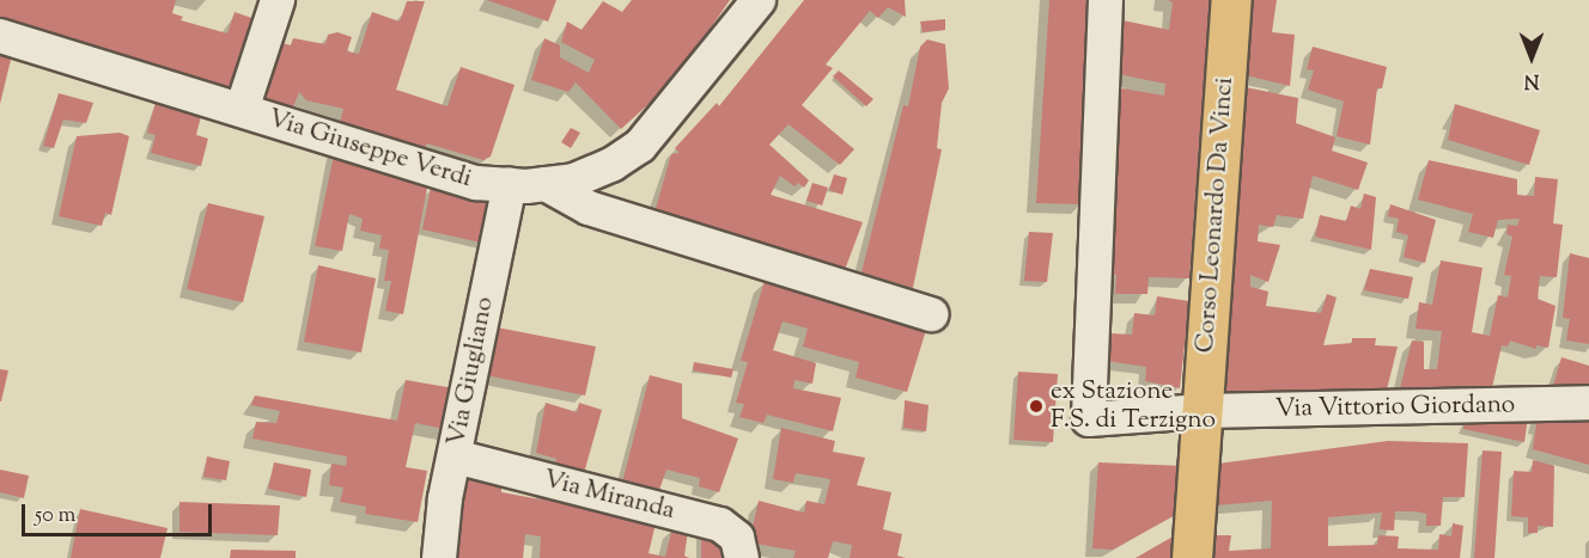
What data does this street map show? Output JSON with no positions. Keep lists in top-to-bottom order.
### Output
{
  "streets": {
    "main road": ["Corso Leonardo Da Vinci"],
    "street": [
      "Via Giuseppe Verdi",
      "Via Giugliano",
      "Via Vittorio Giordano",
      "Via Miranda"
    ]
  },
  "crossings": [
    ["Via Giuseppe Verdi", "Via Giugliano"],
    ["Corso Leonardo Da Vinci", "Via Vittorio Giordano"],
    ["Via Giugliano", "Via Miranda"]
  ],
  "places": ["ex Stazione F.S. di Terzigno"],
  "scale_bar": "50 m",
  "north": "bottom"
}
